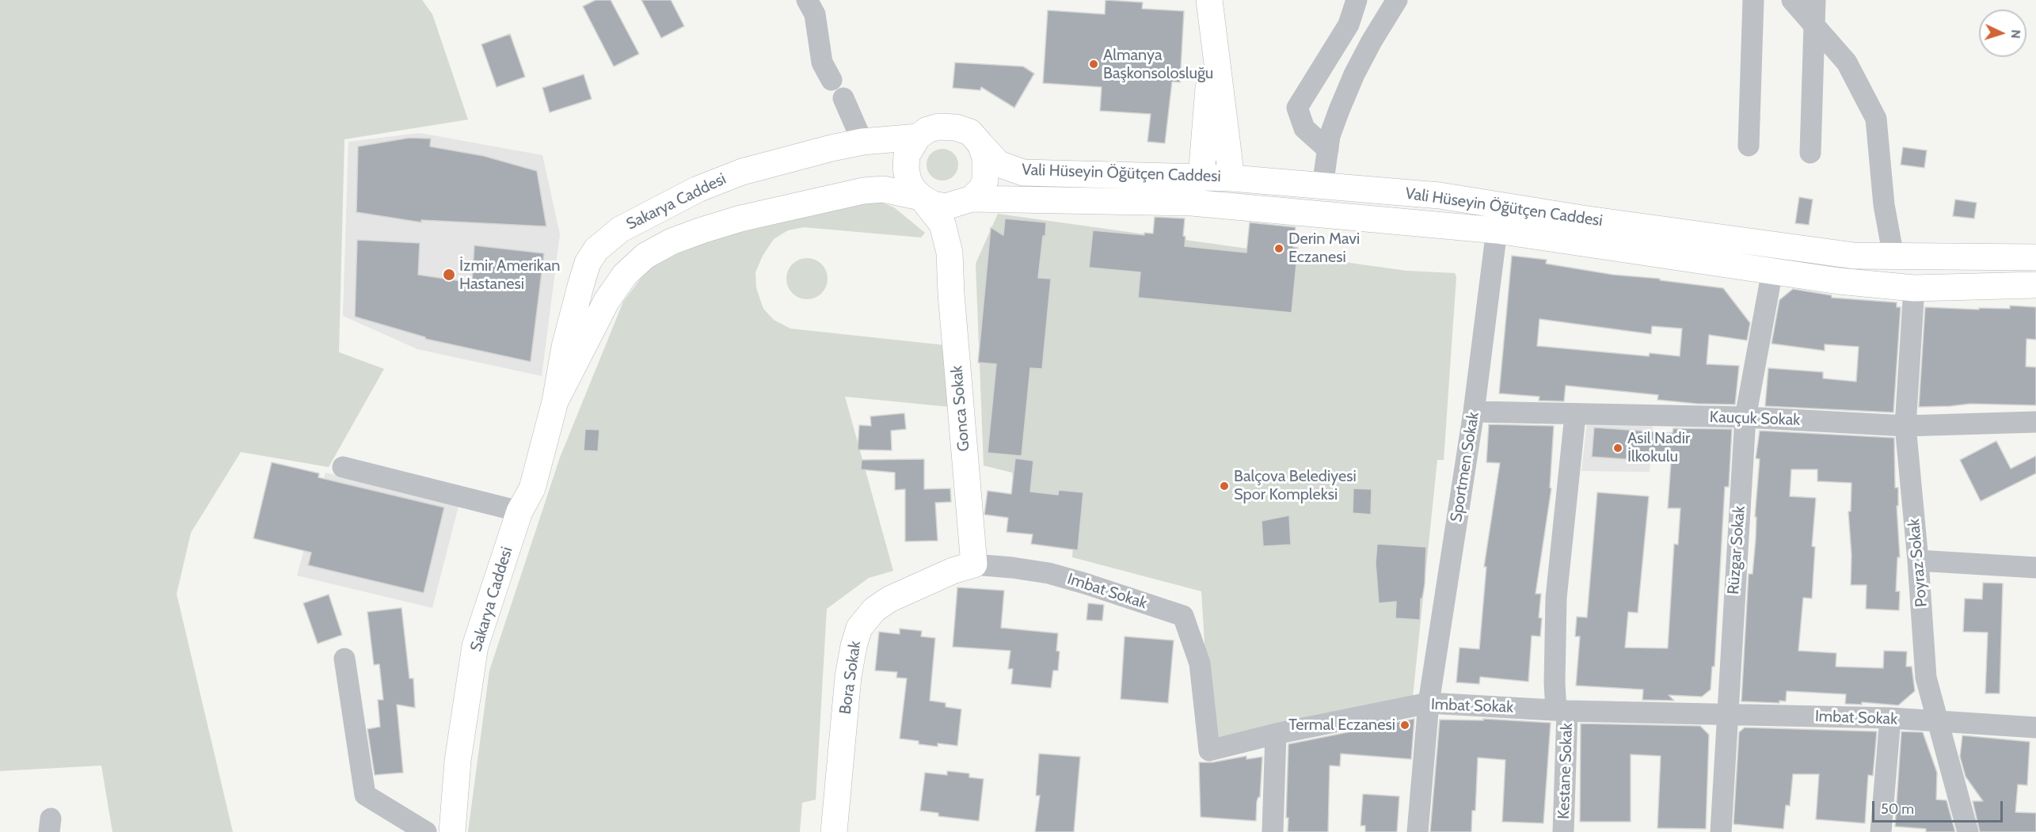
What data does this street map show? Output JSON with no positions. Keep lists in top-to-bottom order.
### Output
{
  "streets": {
    "main road": [
      "Vali Hüseyin Öğütçen Caddesi",
      "Sakarya Caddesi",
      "Gonca Sokak",
      "Bora Sokak"
    ],
    "street": [
      "Kauçuk Sokak",
      "Sportmen Sokak",
      "Rüzgar Sokak",
      "Poyraz Sokak",
      "Imbat Sokak",
      "Kestane Sokak"
    ]
  },
  "crossings": [
    ["Vali Hüseyin Öğütçen Caddesi", "Sakarya Caddesi"],
    ["Vali Hüseyin Öğütçen Caddesi", "Sportmen Sokak"],
    ["Vali Hüseyin Öğütçen Caddesi", "Rüzgar Sokak"],
    ["Vali Hüseyin Öğütçen Caddesi", "Poyraz Sokak"],
    ["Gonca Sokak", "Imbat Sokak"],
    ["Gonca Sokak", "Bora Sokak"],
    ["Kauçuk Sokak", "Sportmen Sokak"],
    ["Kauçuk Sokak", "Rüzgar Sokak"],
    ["Kauçuk Sokak", "Poyraz Sokak"],
    ["Kauçuk Sokak", "Kestane Sokak"],
    ["Sportmen Sokak", "Imbat Sokak"],
    ["Rüzgar Sokak", "Imbat Sokak"],
    ["Poyraz Sokak", "Imbat Sokak"],
    ["Imbat Sokak", "Bora Sokak"],
    ["Imbat Sokak", "Kestane Sokak"]
  ],
  "places": [
    "Almanya Başkonsolosluğu",
    "Derin Mavi Eczanesi",
    "İzmir Amerikan Hastanesi",
    "Asil Nadir İlkokulu",
    "Balçova Belediyesi Spor Kompleksi",
    "Termal Eczanesi"
  ],
  "scale_bar": "50 m",
  "north": "right"
}
